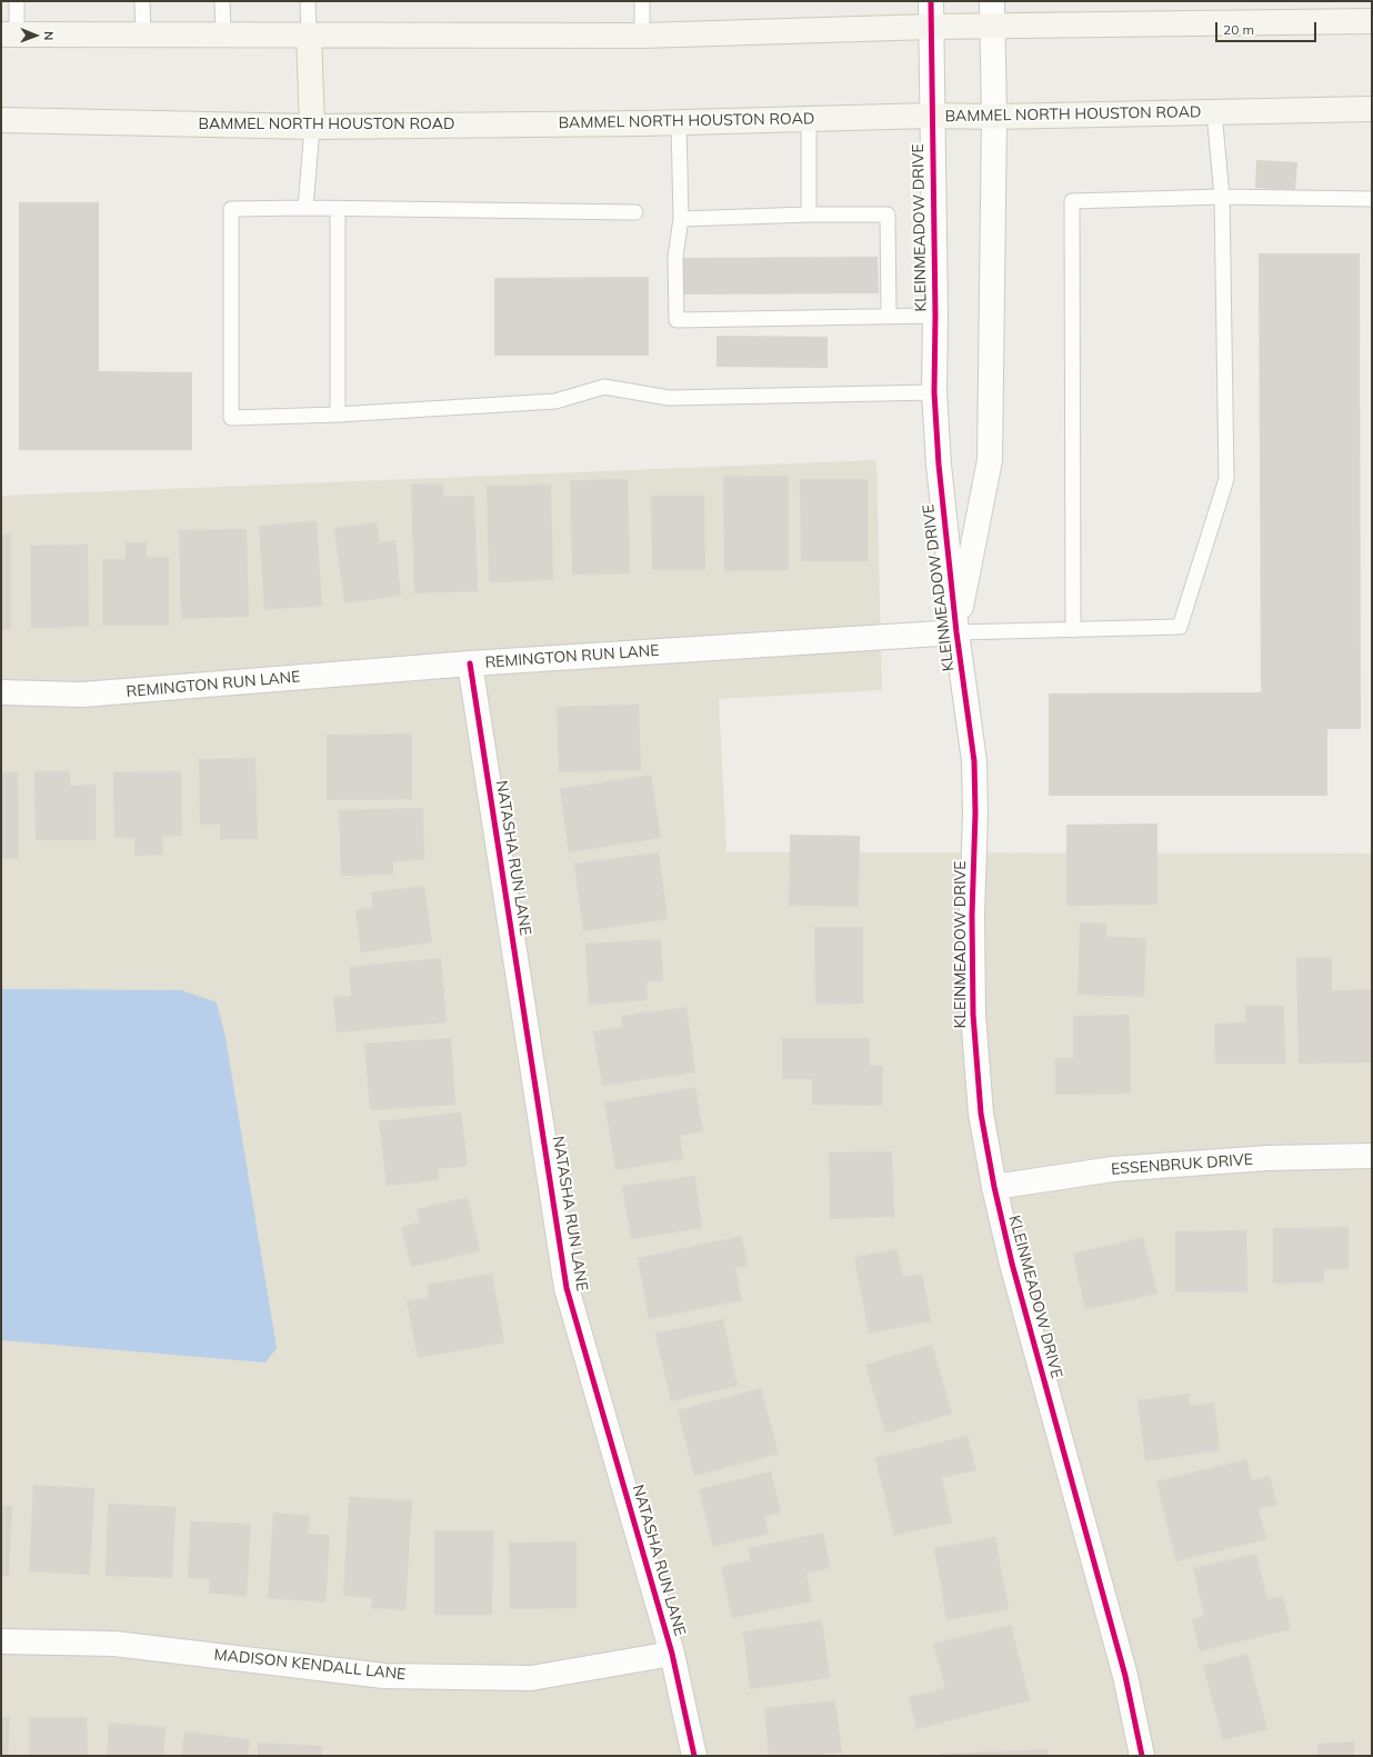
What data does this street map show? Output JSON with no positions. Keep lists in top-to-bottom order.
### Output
{
  "streets": {
    "main road": ["BAMMEL NORTH HOUSTON ROAD"],
    "street": [
      "KLEINMEADOW DRIVE",
      "REMINGTON RUN LANE",
      "NATASHA RUN LANE",
      "ESSENBRUK DRIVE",
      "MADISON KENDALL LANE"
    ]
  },
  "crossings": [
    ["BAMMEL NORTH HOUSTON ROAD", "KLEINMEADOW DRIVE"],
    ["KLEINMEADOW DRIVE", "REMINGTON RUN LANE"],
    ["KLEINMEADOW DRIVE", "ESSENBRUK DRIVE"],
    ["REMINGTON RUN LANE", "NATASHA RUN LANE"],
    ["NATASHA RUN LANE", "MADISON KENDALL LANE"]
  ],
  "scale_bar": "20 m",
  "north": "right"
}
